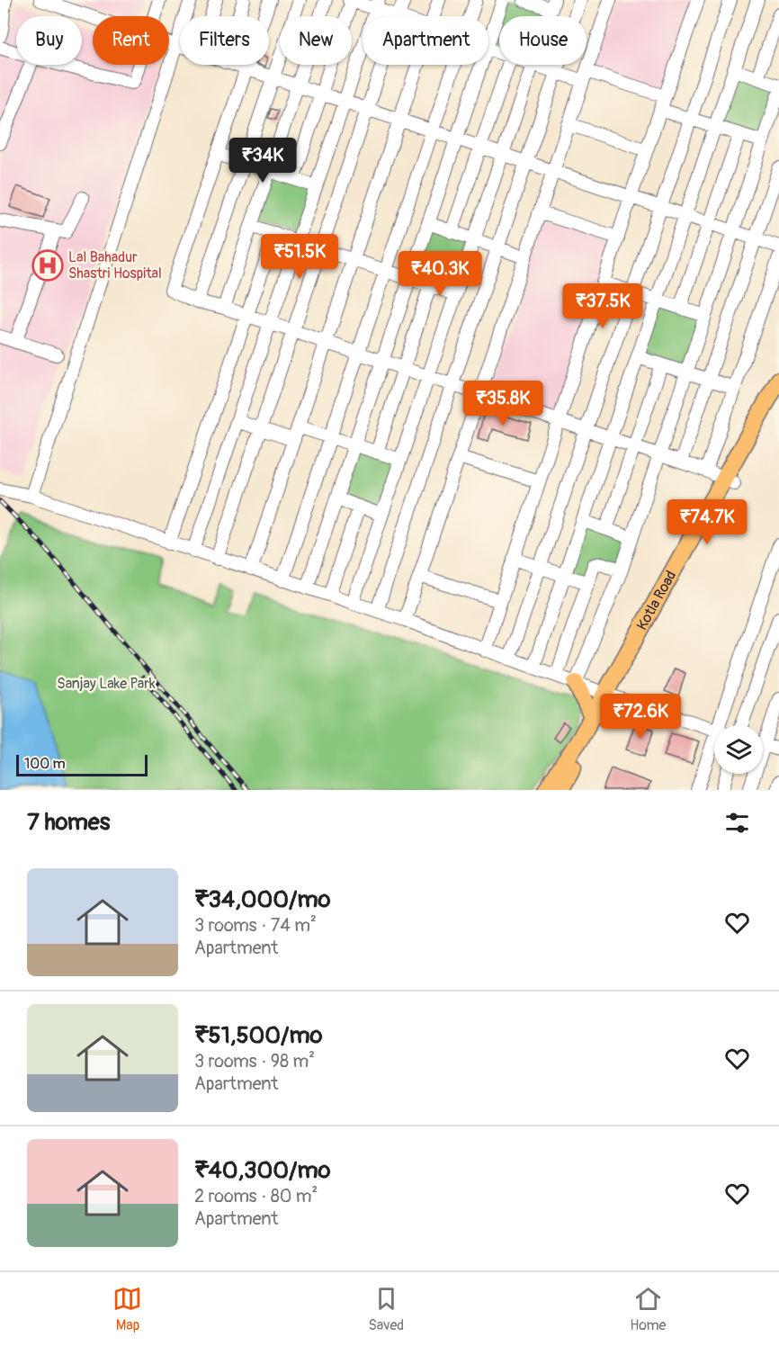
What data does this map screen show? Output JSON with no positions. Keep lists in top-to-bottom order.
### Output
{
  "streets": {
    "main road": ["Kotla Road"]
  },
  "parks": ["Sanjay Lake Park"],
  "places": {
    "hospital": ["Lal Bahadur Shastri Hospital"]
  },
  "scale_bar": "100 m",
  "page": {
    "chip": [
      "Buy",
      "Rent",
      "Filters",
      "New",
      "Apartment",
      "House"
    ],
    "price": [
      "₹34K",
      "₹51.5K",
      "₹40.3K",
      "₹37.5K",
      "₹35.8K",
      "₹74.7K",
      "₹72.6K"
    ],
    "scale": "100 m",
    "heading": "7 homes",
    "list": [
      {
        "name": "₹34,000/mo",
        "note": "3 rooms · 74 m² · Apartment"
      },
      {
        "name": "₹51,500/mo",
        "note": "3 rooms · 98 m² · Apartment"
      },
      {
        "name": "₹40,300/mo",
        "note": "2 rooms · 80 m² · Apartment"
      }
    ],
    "tabs": ["Map", "Saved", "Home"]
  }
}
